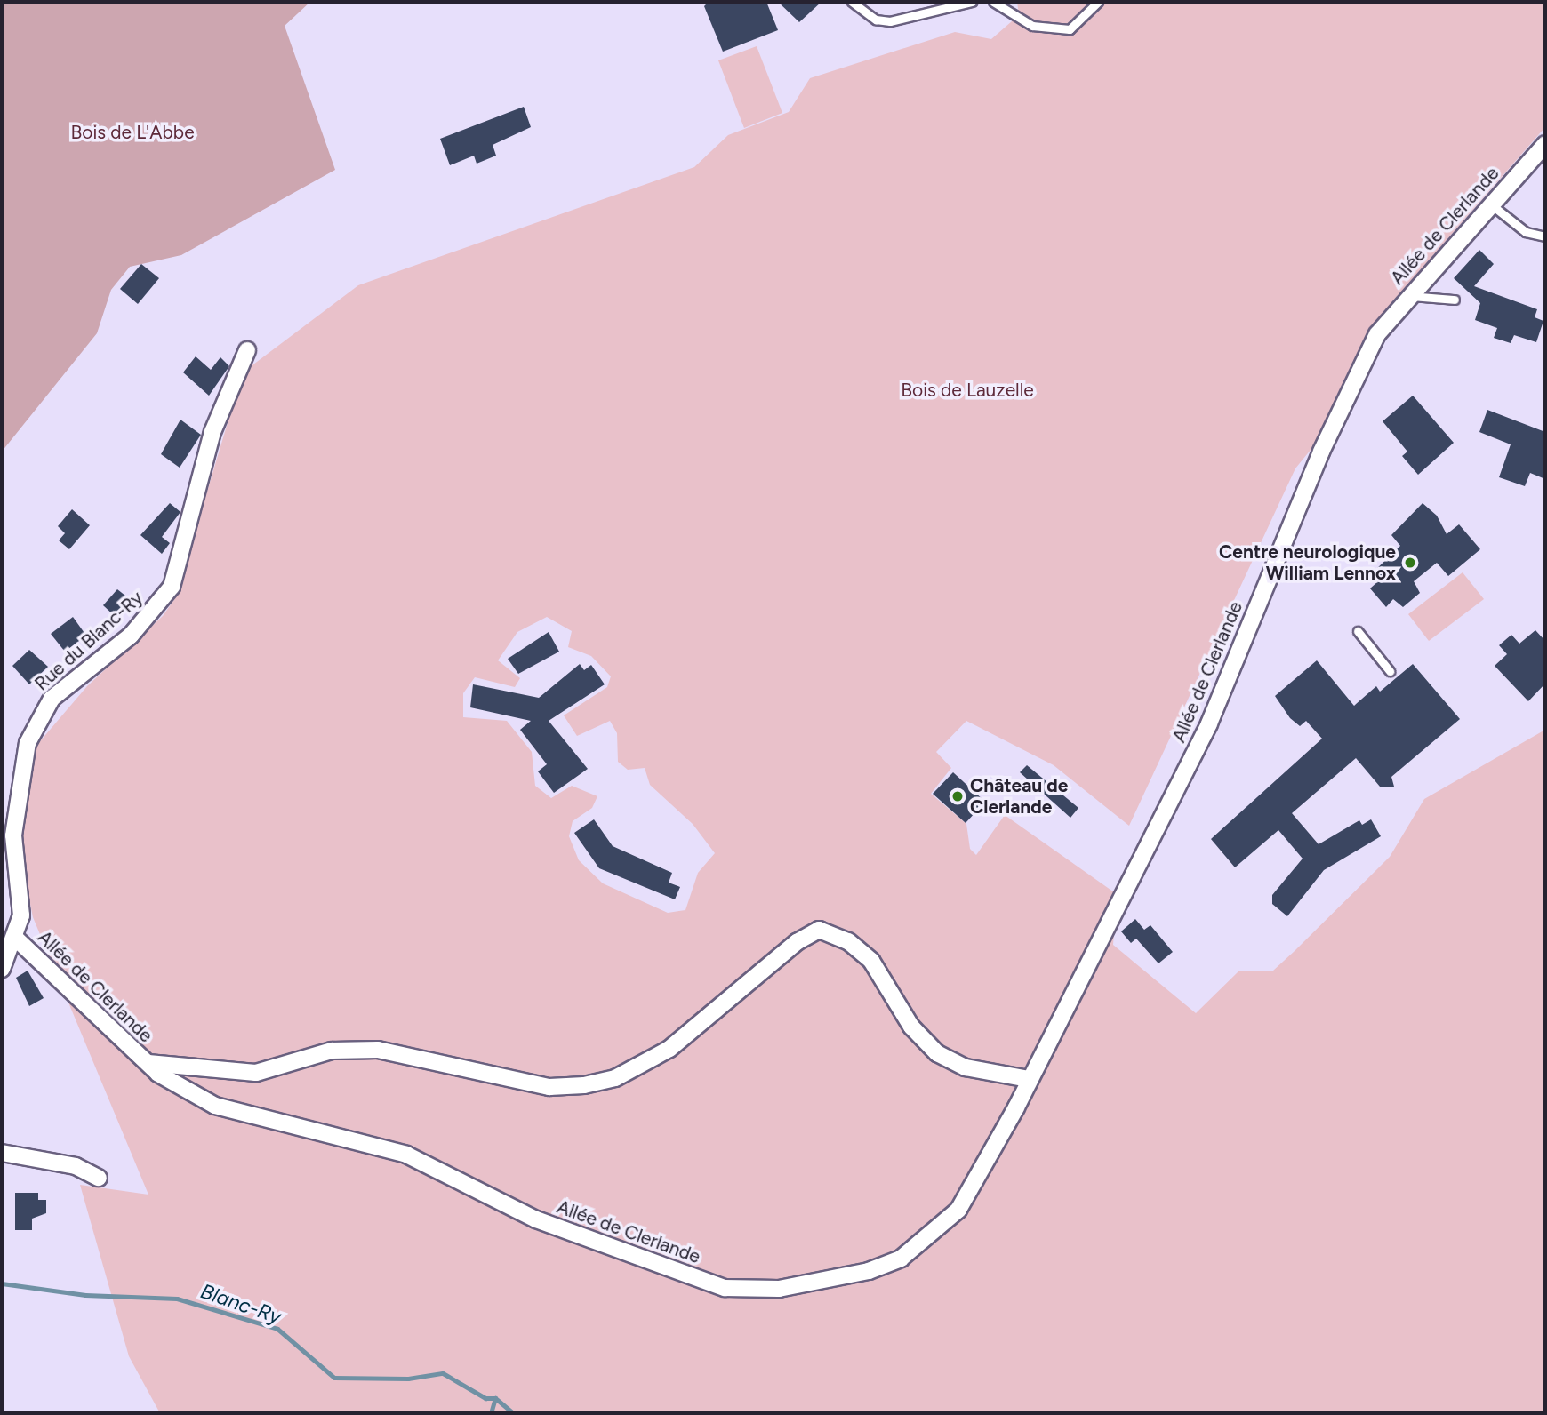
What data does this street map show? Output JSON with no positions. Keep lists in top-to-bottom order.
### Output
{
  "streets": {
    "street": ["Allée de Clerlande", "Rue du Blanc-Ry"]
  },
  "crossings": [
    ["Allée de Clerlande", "Rue du Blanc-Ry"]
  ],
  "water": ["Blanc-Ry"],
  "parks": ["Bois de L'Abbe", "Bois de Lauzelle"],
  "places": ["Centre neurologique William Lennox", "Château de Clerlande"]
}
